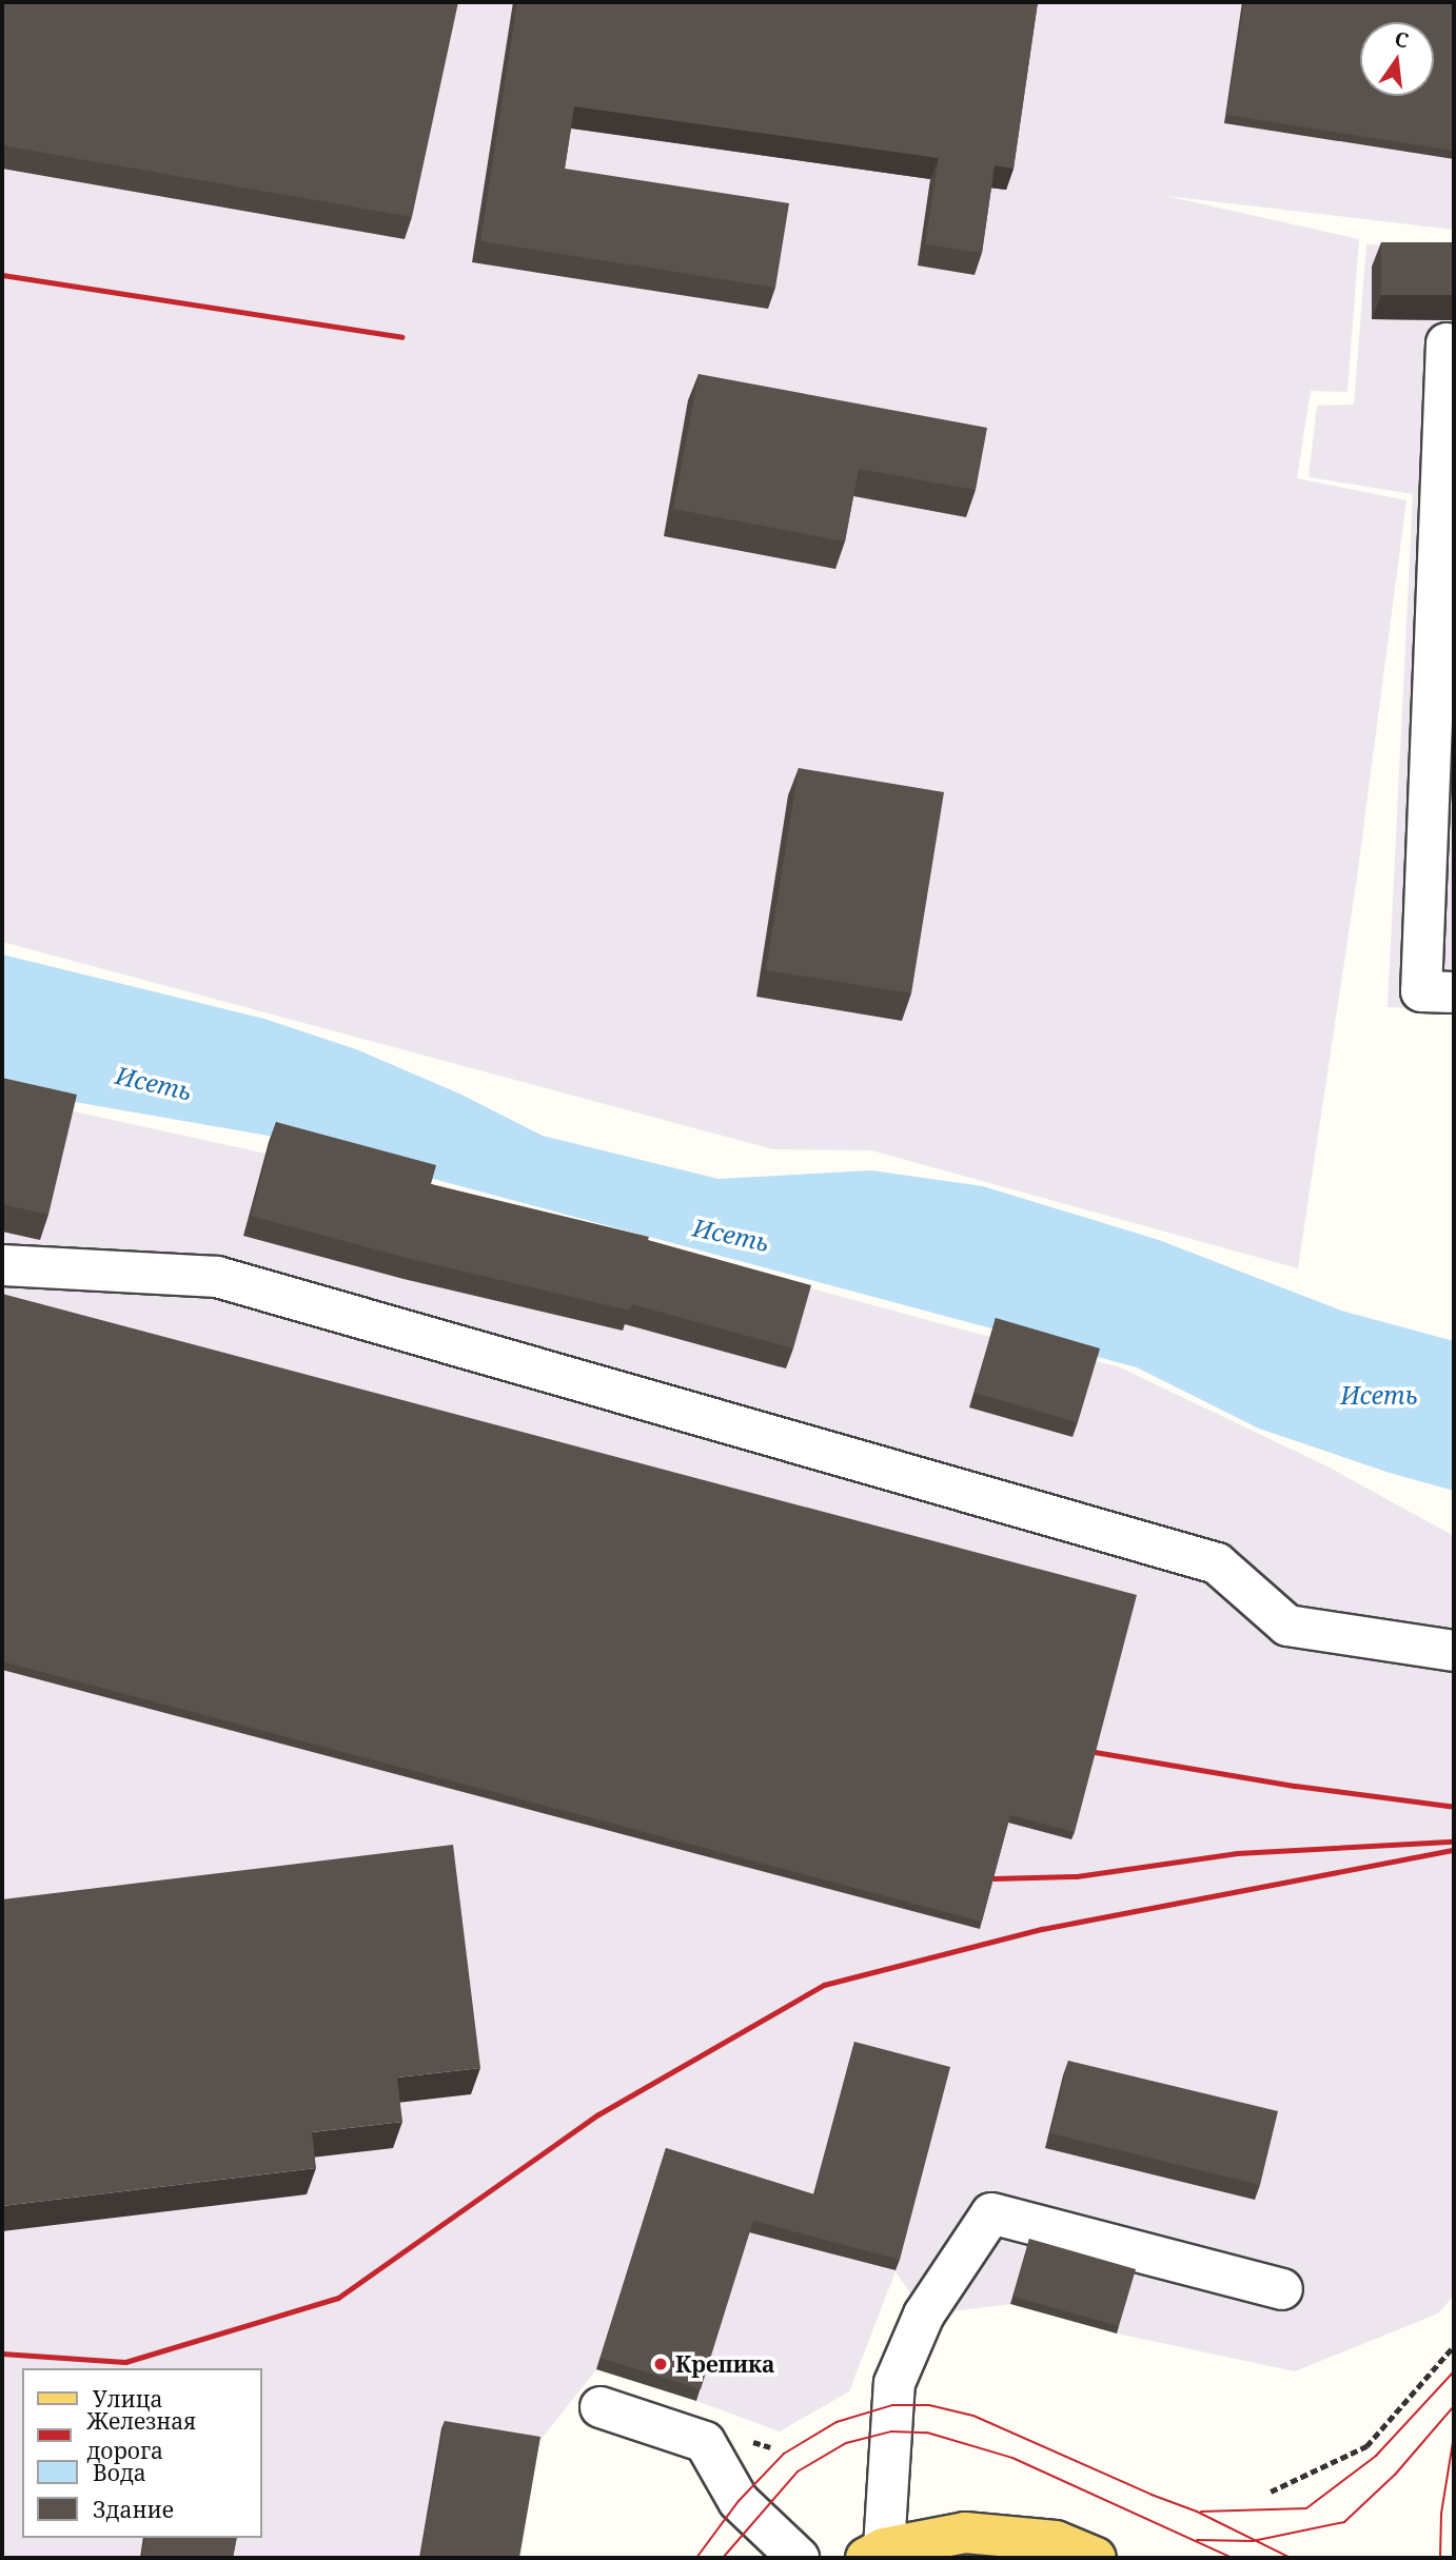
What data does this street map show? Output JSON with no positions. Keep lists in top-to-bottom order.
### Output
{
  "water": ["Исеть"],
  "places": ["Крепика"],
  "legend": [
    "Улица",
    "Железная дорога",
    "Вода",
    "Здание"
  ],
  "north": "top"
}
